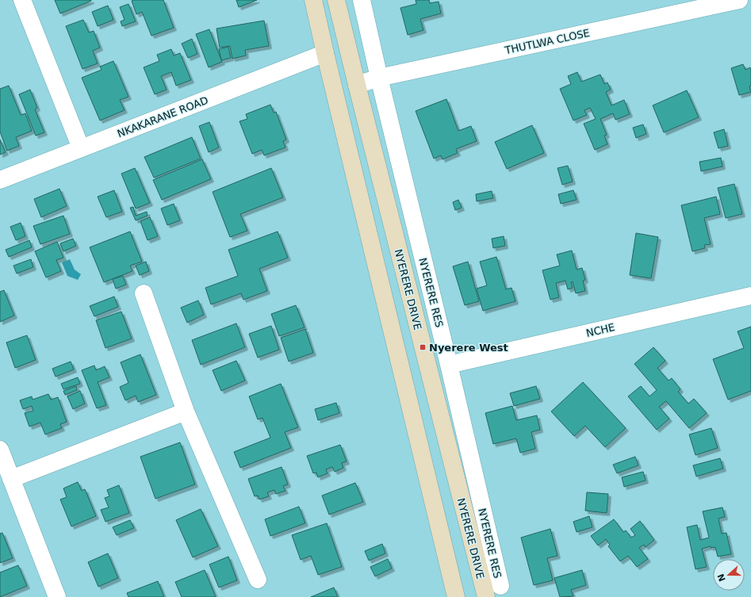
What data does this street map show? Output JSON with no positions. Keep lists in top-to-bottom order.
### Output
{
  "streets": {
    "main road": ["NYERERE DRIVE"],
    "street": [
      "THUTLWA CLOSE",
      "NKAKARANE ROAD",
      "NYERERE RES",
      "NCHE"
    ]
  },
  "crossings": [
    ["THUTLWA CLOSE", "NYERERE DRIVE"],
    ["THUTLWA CLOSE", "NYERERE RES"],
    ["NYERERE RES", "NCHE"]
  ],
  "places": {
    "transit": ["Nyerere West"]
  },
  "north": "left"
}
